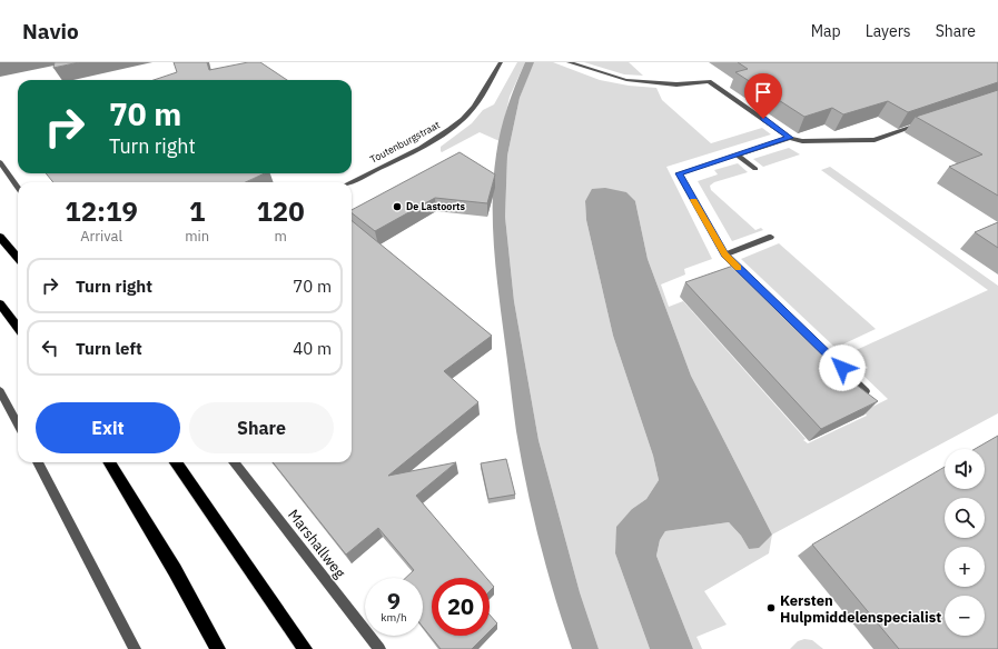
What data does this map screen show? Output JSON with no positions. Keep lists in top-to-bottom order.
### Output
{
  "streets": {
    "street": ["Toutenburgstraat", "Marshallweg"]
  },
  "places": ["De Lastoorts", "Kersten Hulpmiddelenspecialist"],
  "page": {
    "header": "Navio",
    "nav": ["Map", "Layers", "Share"],
    "turn": ["70 m", "Turn right"],
    "eta": [
      "12:19",
      "Arrival",
      "1",
      "min",
      "120",
      "m"
    ],
    "list": [
      {
        "name": "Turn right",
        "value": "70 m"
      },
      {
        "name": "Turn left",
        "value": "40 m"
      }
    ],
    "buttons": ["Exit", "Share"],
    "map_buttons": ["+", "−"],
    "speed": "9 km/h",
    "limit": "20"
  }
}
